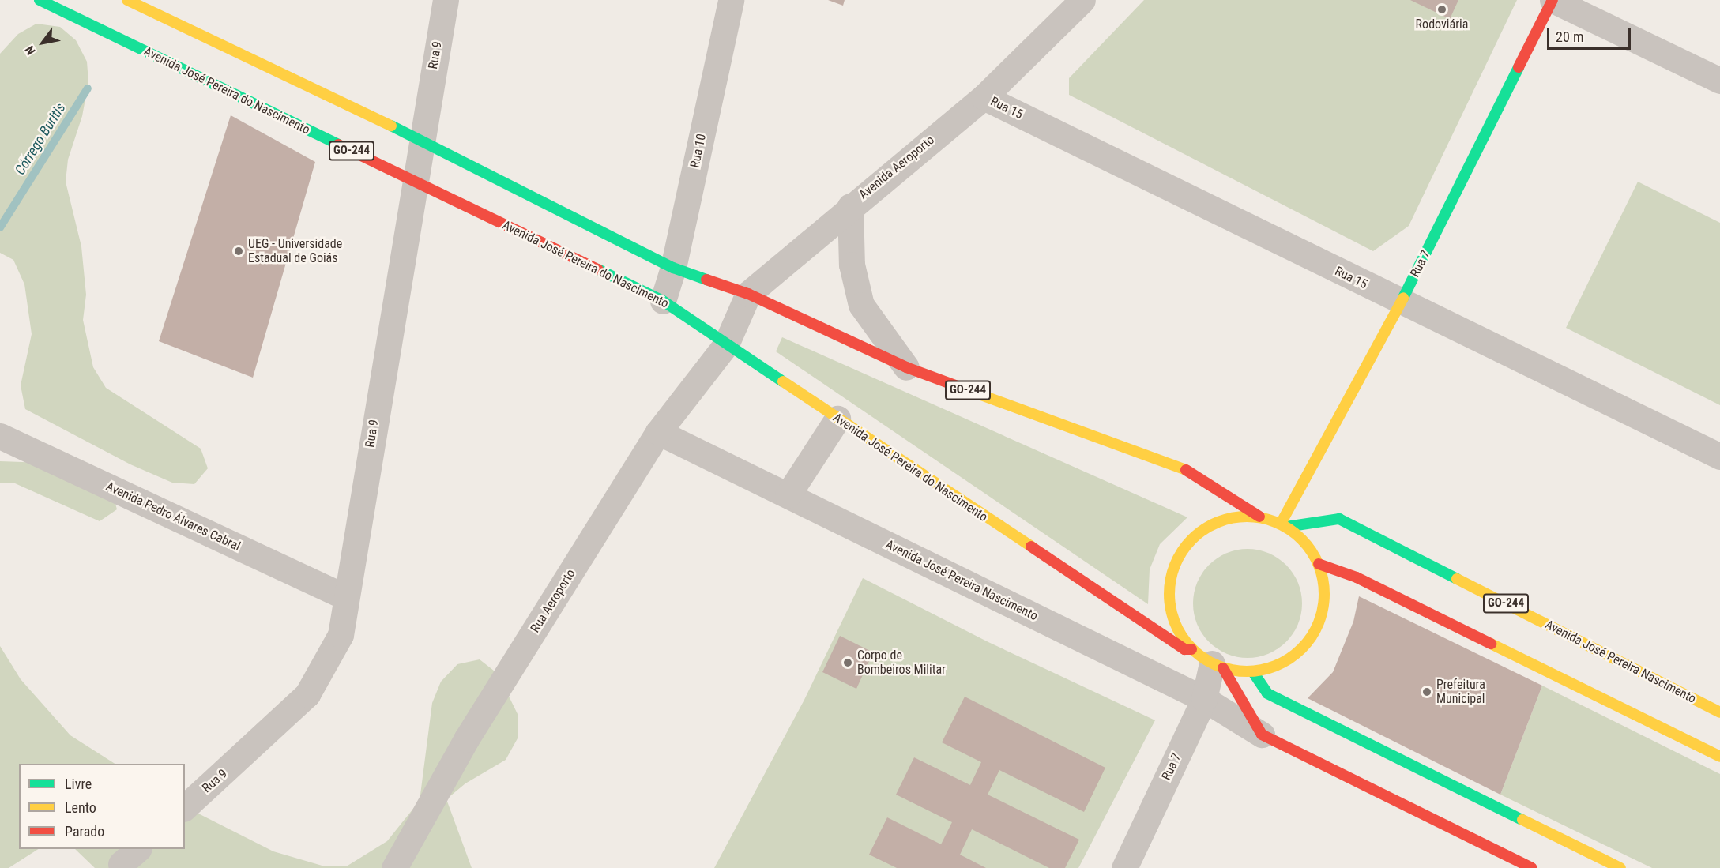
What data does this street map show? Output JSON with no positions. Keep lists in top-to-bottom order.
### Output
{
  "streets": {
    "main road": [
      "Avenida José Pereira do Nascimento",
      "GO-244",
      "Rua 7",
      "Avenida José Pereira Nascimento"
    ],
    "street": [
      "Rua 9",
      "Rua 15",
      "Rua 10",
      "Avenida Aeroporto",
      "Avenida Pedro Álvares Cabral",
      "Rua Aeroporto"
    ]
  },
  "crossings": [
    ["Rua 9", "Avenida José Pereira do Nascimento"],
    ["Rua 9", "Avenida Pedro Álvares Cabral"],
    ["Avenida José Pereira do Nascimento", "GO-244"],
    ["Avenida José Pereira do Nascimento", "Rua 10"],
    ["Avenida José Pereira do Nascimento", "Avenida Aeroporto"],
    ["Avenida José Pereira do Nascimento", "Rua 7"],
    ["Avenida José Pereira do Nascimento", "Avenida José Pereira Nascimento"],
    ["Avenida José Pereira do Nascimento", "Rua Aeroporto"],
    ["Rua 15", "Avenida Aeroporto"],
    ["Rua 15", "Rua 7"],
    ["GO-244", "Rua 7"],
    ["GO-244", "Avenida José Pereira Nascimento"],
    ["Avenida Aeroporto", "Rua Aeroporto"],
    ["Rua 7", "Avenida José Pereira Nascimento"],
    ["Avenida José Pereira Nascimento", "Rua Aeroporto"]
  ],
  "water": ["Córrego Buritis"],
  "places": [
    "Rodoviária",
    "UEG - Universidade Estadual de Goiás",
    "Corpo de Bombeiros Militar",
    "Prefeitura Municipal"
  ],
  "legend": ["Livre", "Lento", "Parado"],
  "scale_bar": "20 m",
  "north": "bottom left"
}
